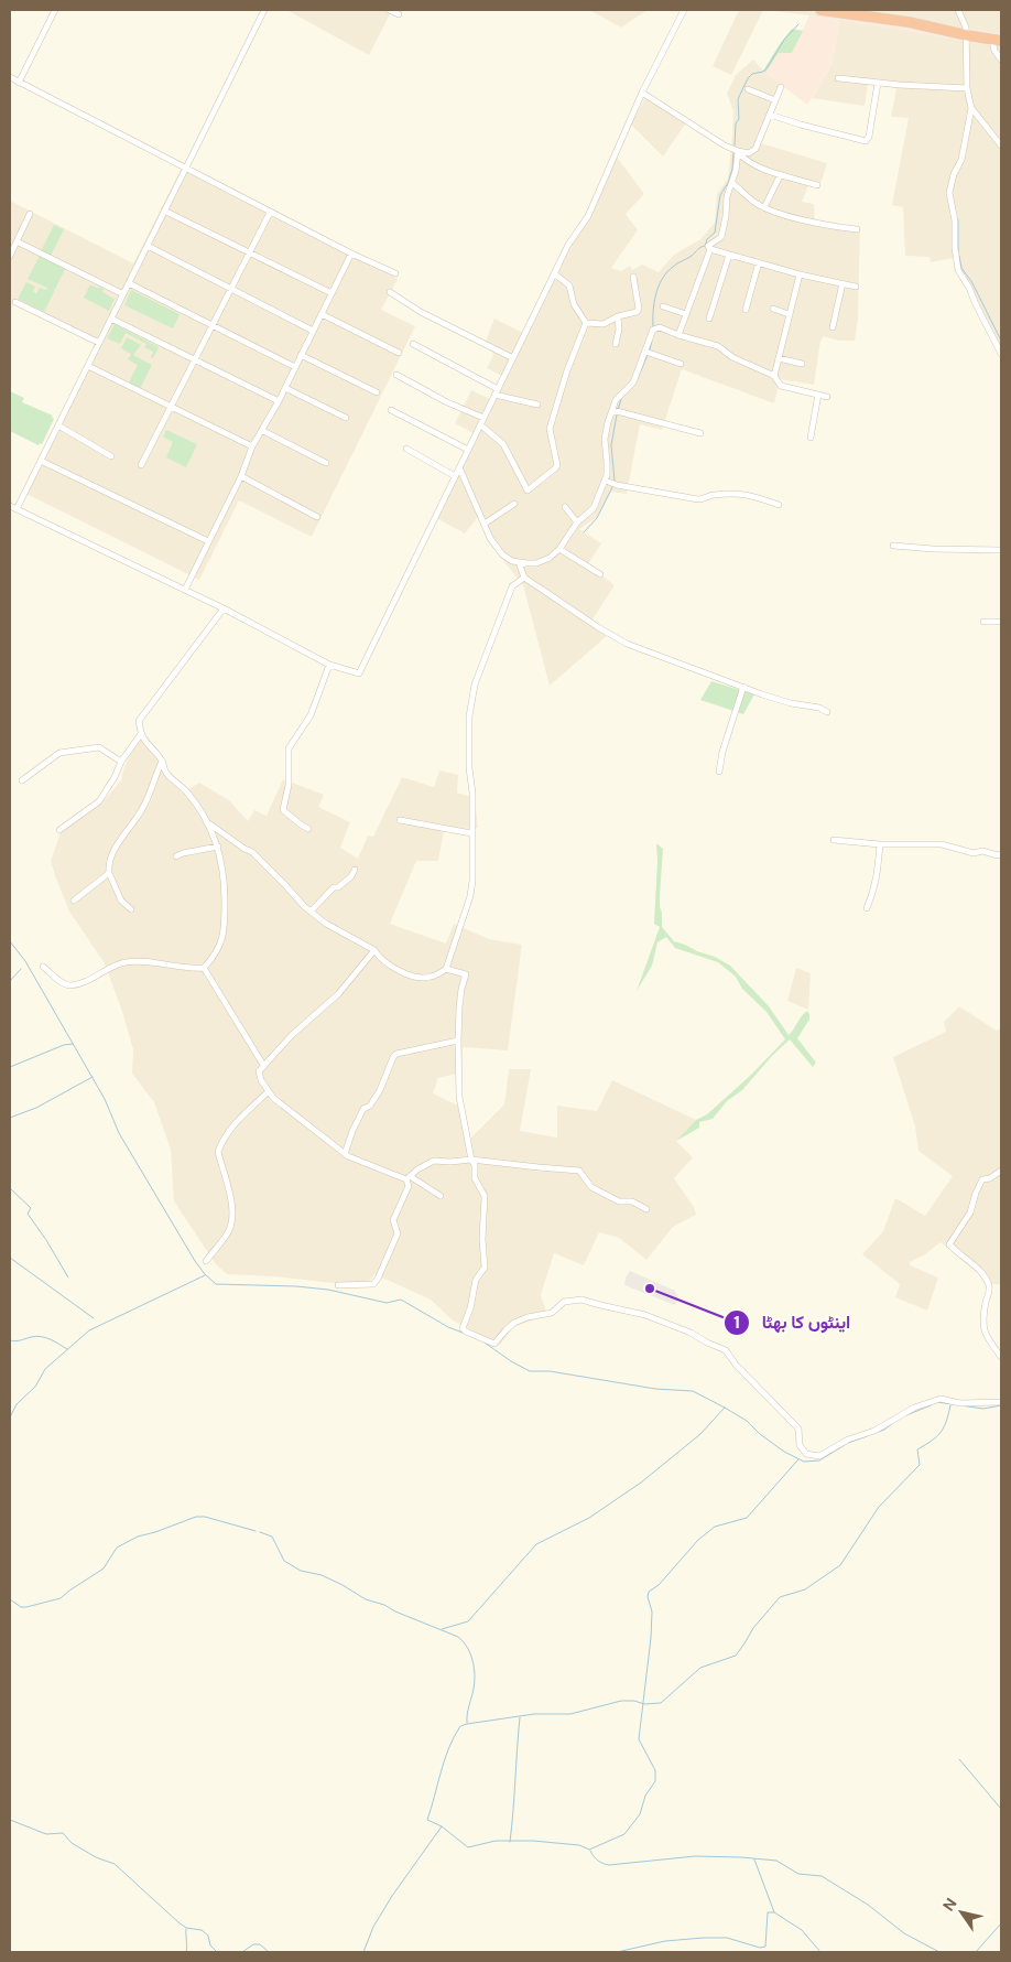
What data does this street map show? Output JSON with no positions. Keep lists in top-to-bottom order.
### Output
{
  "places": ["اینٹوں کا بھٹا"],
  "north": "top left"
}
